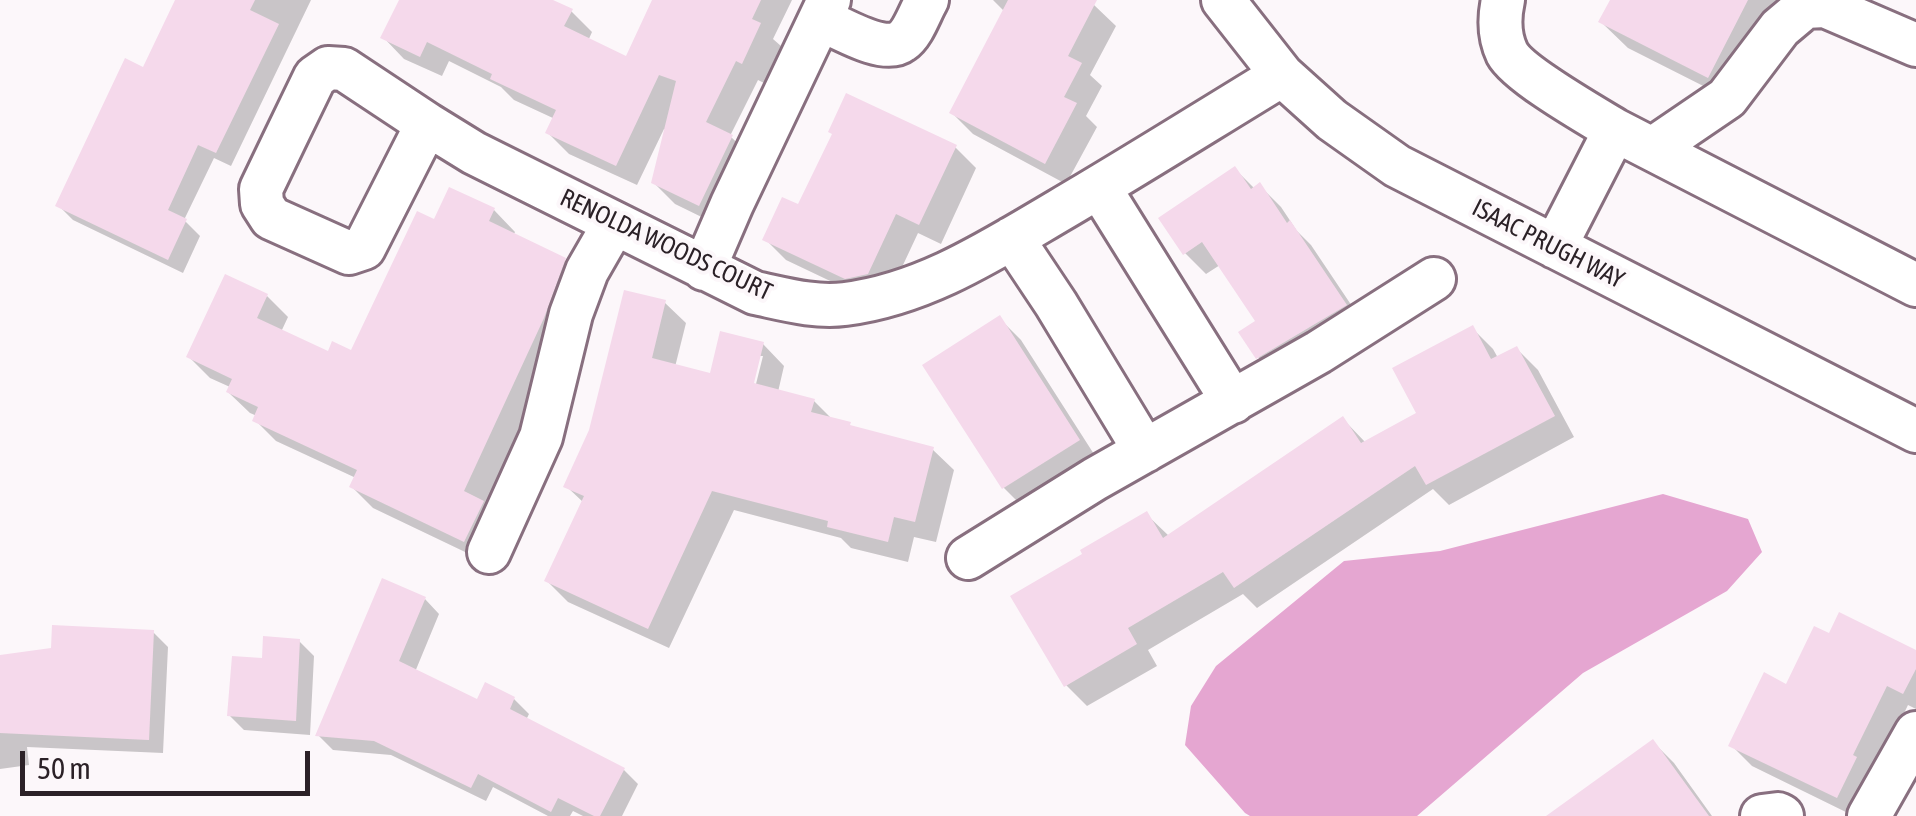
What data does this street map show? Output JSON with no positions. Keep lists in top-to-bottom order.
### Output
{
  "streets": {
    "street": ["ISAAC PRUGH WAY", "RENOLDA WOODS COURT"]
  },
  "crossings": [
    ["ISAAC PRUGH WAY", "RENOLDA WOODS COURT"]
  ],
  "scale_bar": "50 m"
}
